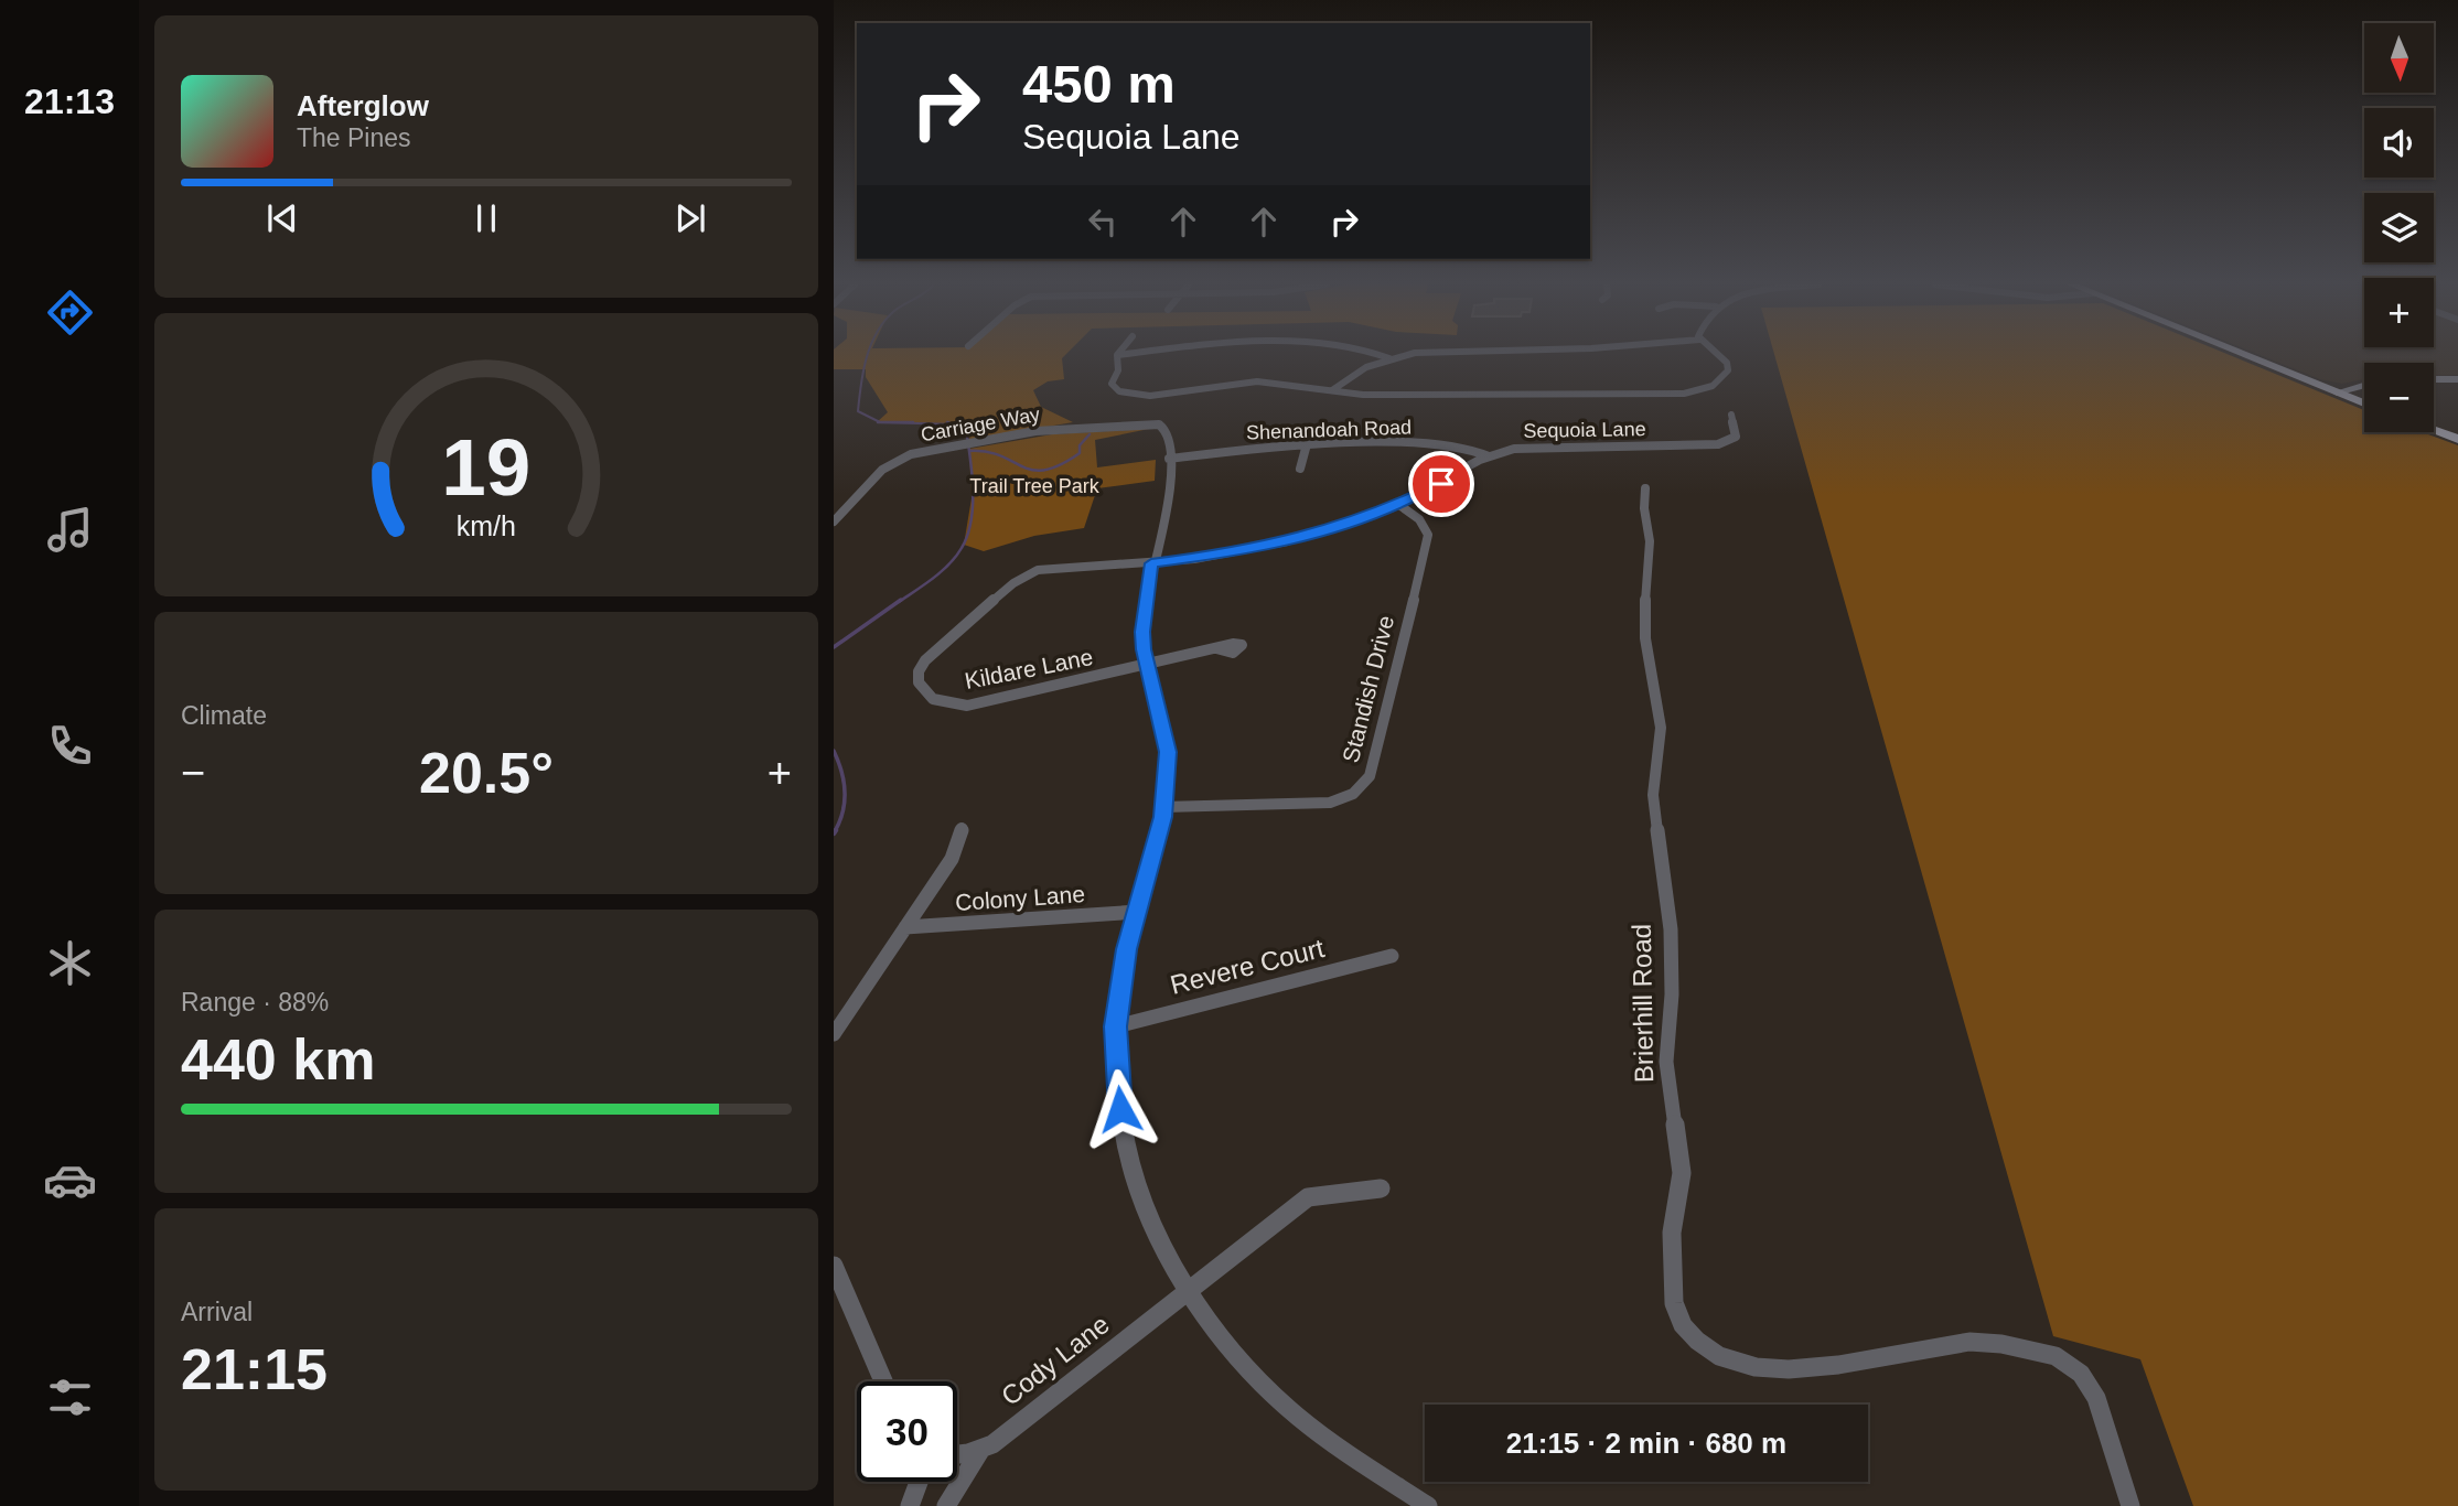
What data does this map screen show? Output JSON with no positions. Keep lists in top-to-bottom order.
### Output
{
  "streets": {
    "street": [
      "Carriage Way",
      "Shenandoah Road",
      "Sequoia Lane",
      "Kildare Lane",
      "Standish Drive",
      "Colony Lane",
      "Revere Court",
      "Brierhill Road",
      "Cody Lane"
    ]
  },
  "crossings": [
    ["Carriage Way", "Shenandoah Road"],
    ["Shenandoah Road", "Sequoia Lane"],
    ["Sequoia Lane", "Kildare Lane"],
    ["Sequoia Lane", "Standish Drive"]
  ],
  "parks": ["Trail Tree Park"],
  "north": "bottom",
  "page": {
    "tabs": "21:13",
    "map_buttons": ["+", "−"],
    "turn": ["450 m", "Sequoia Lane"],
    "song": ["Afterglow", "The Pines"],
    "tile": [
      "Climate",
      ["Range · 88%", "440 km"],
      ["Arrival", "21:15"]
    ],
    "heat": ["−", "20.5°", "+"],
    "limit": "30",
    "trip": "21:15 · 2 min · 680 m",
    "gauge": ["19", "km/h"]
  }
}
